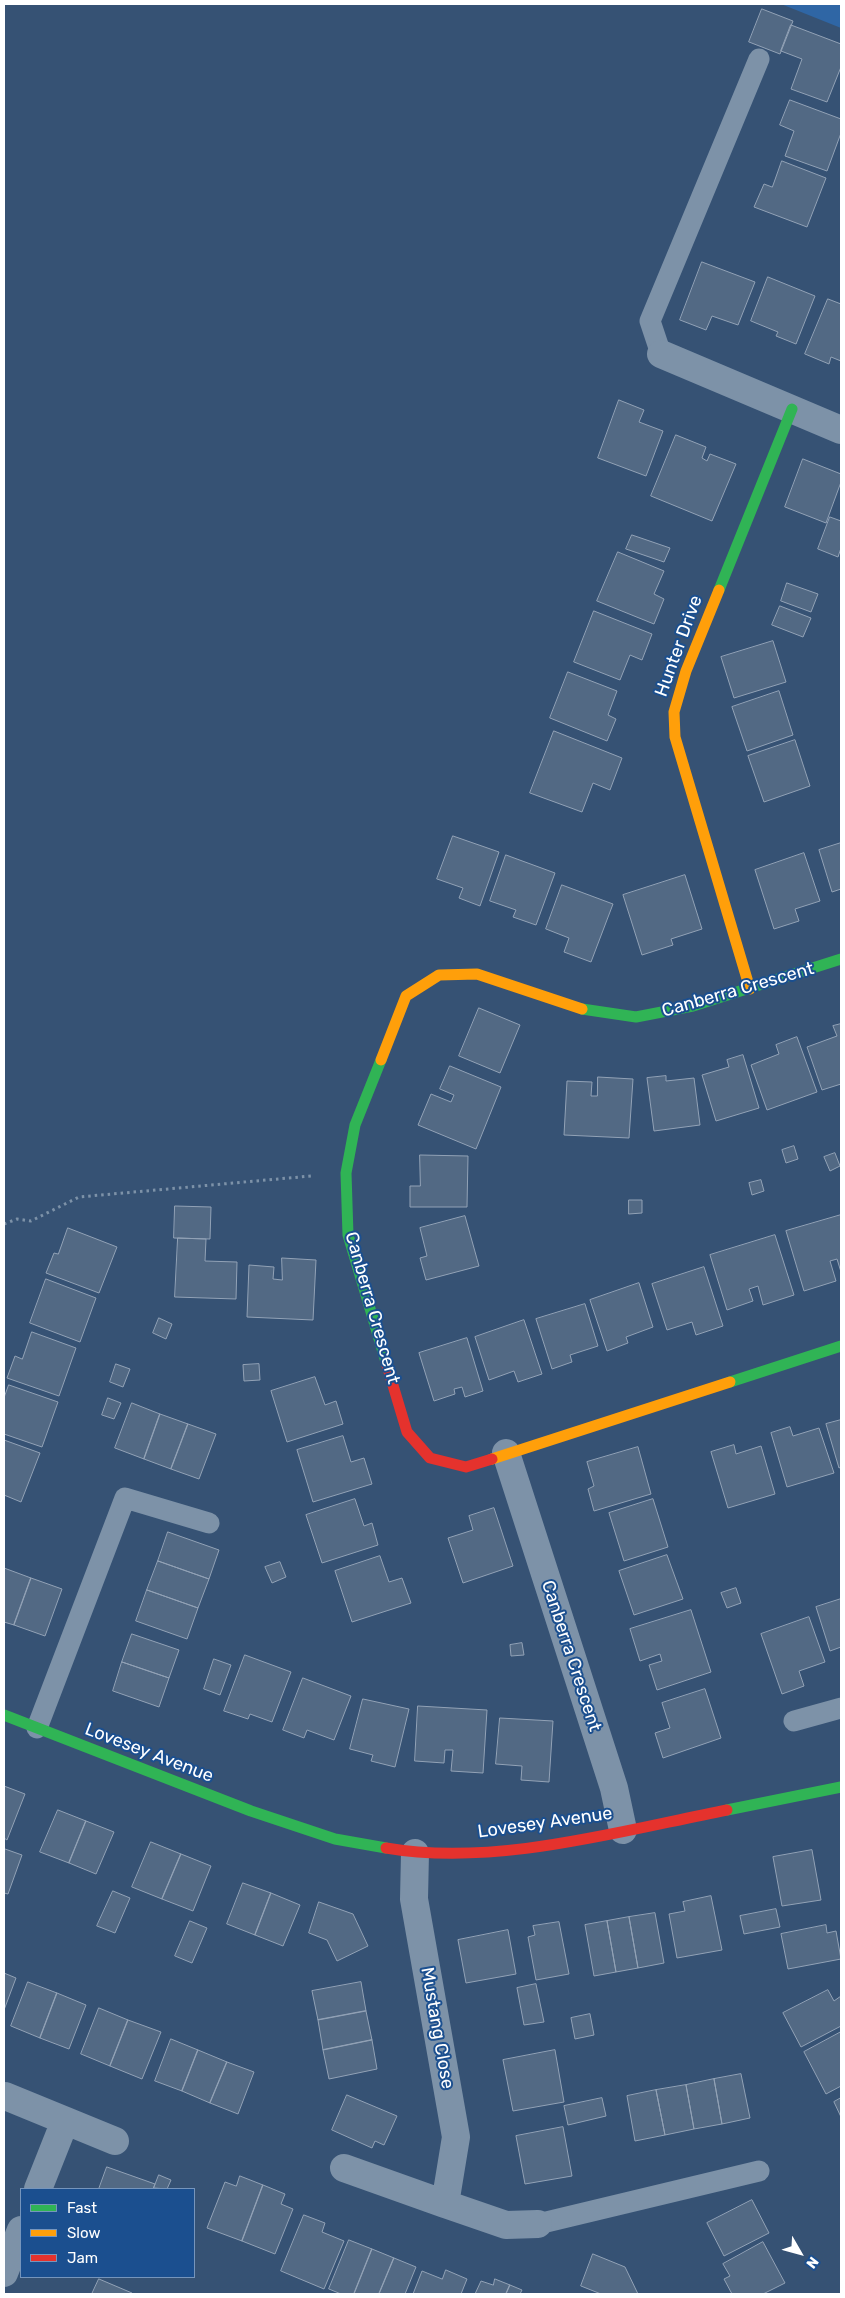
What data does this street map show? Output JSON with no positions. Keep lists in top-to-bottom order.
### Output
{
  "streets": {
    "street": [
      "Hunter Drive",
      "Canberra Crescent",
      "Lovesey Avenue",
      "Mustang Close"
    ]
  },
  "crossings": [
    ["Hunter Drive", "Canberra Crescent"],
    ["Canberra Crescent", "Lovesey Avenue"],
    ["Lovesey Avenue", "Mustang Close"]
  ],
  "legend": ["Fast", "Slow", "Jam"],
  "north": "bottom right"
}
